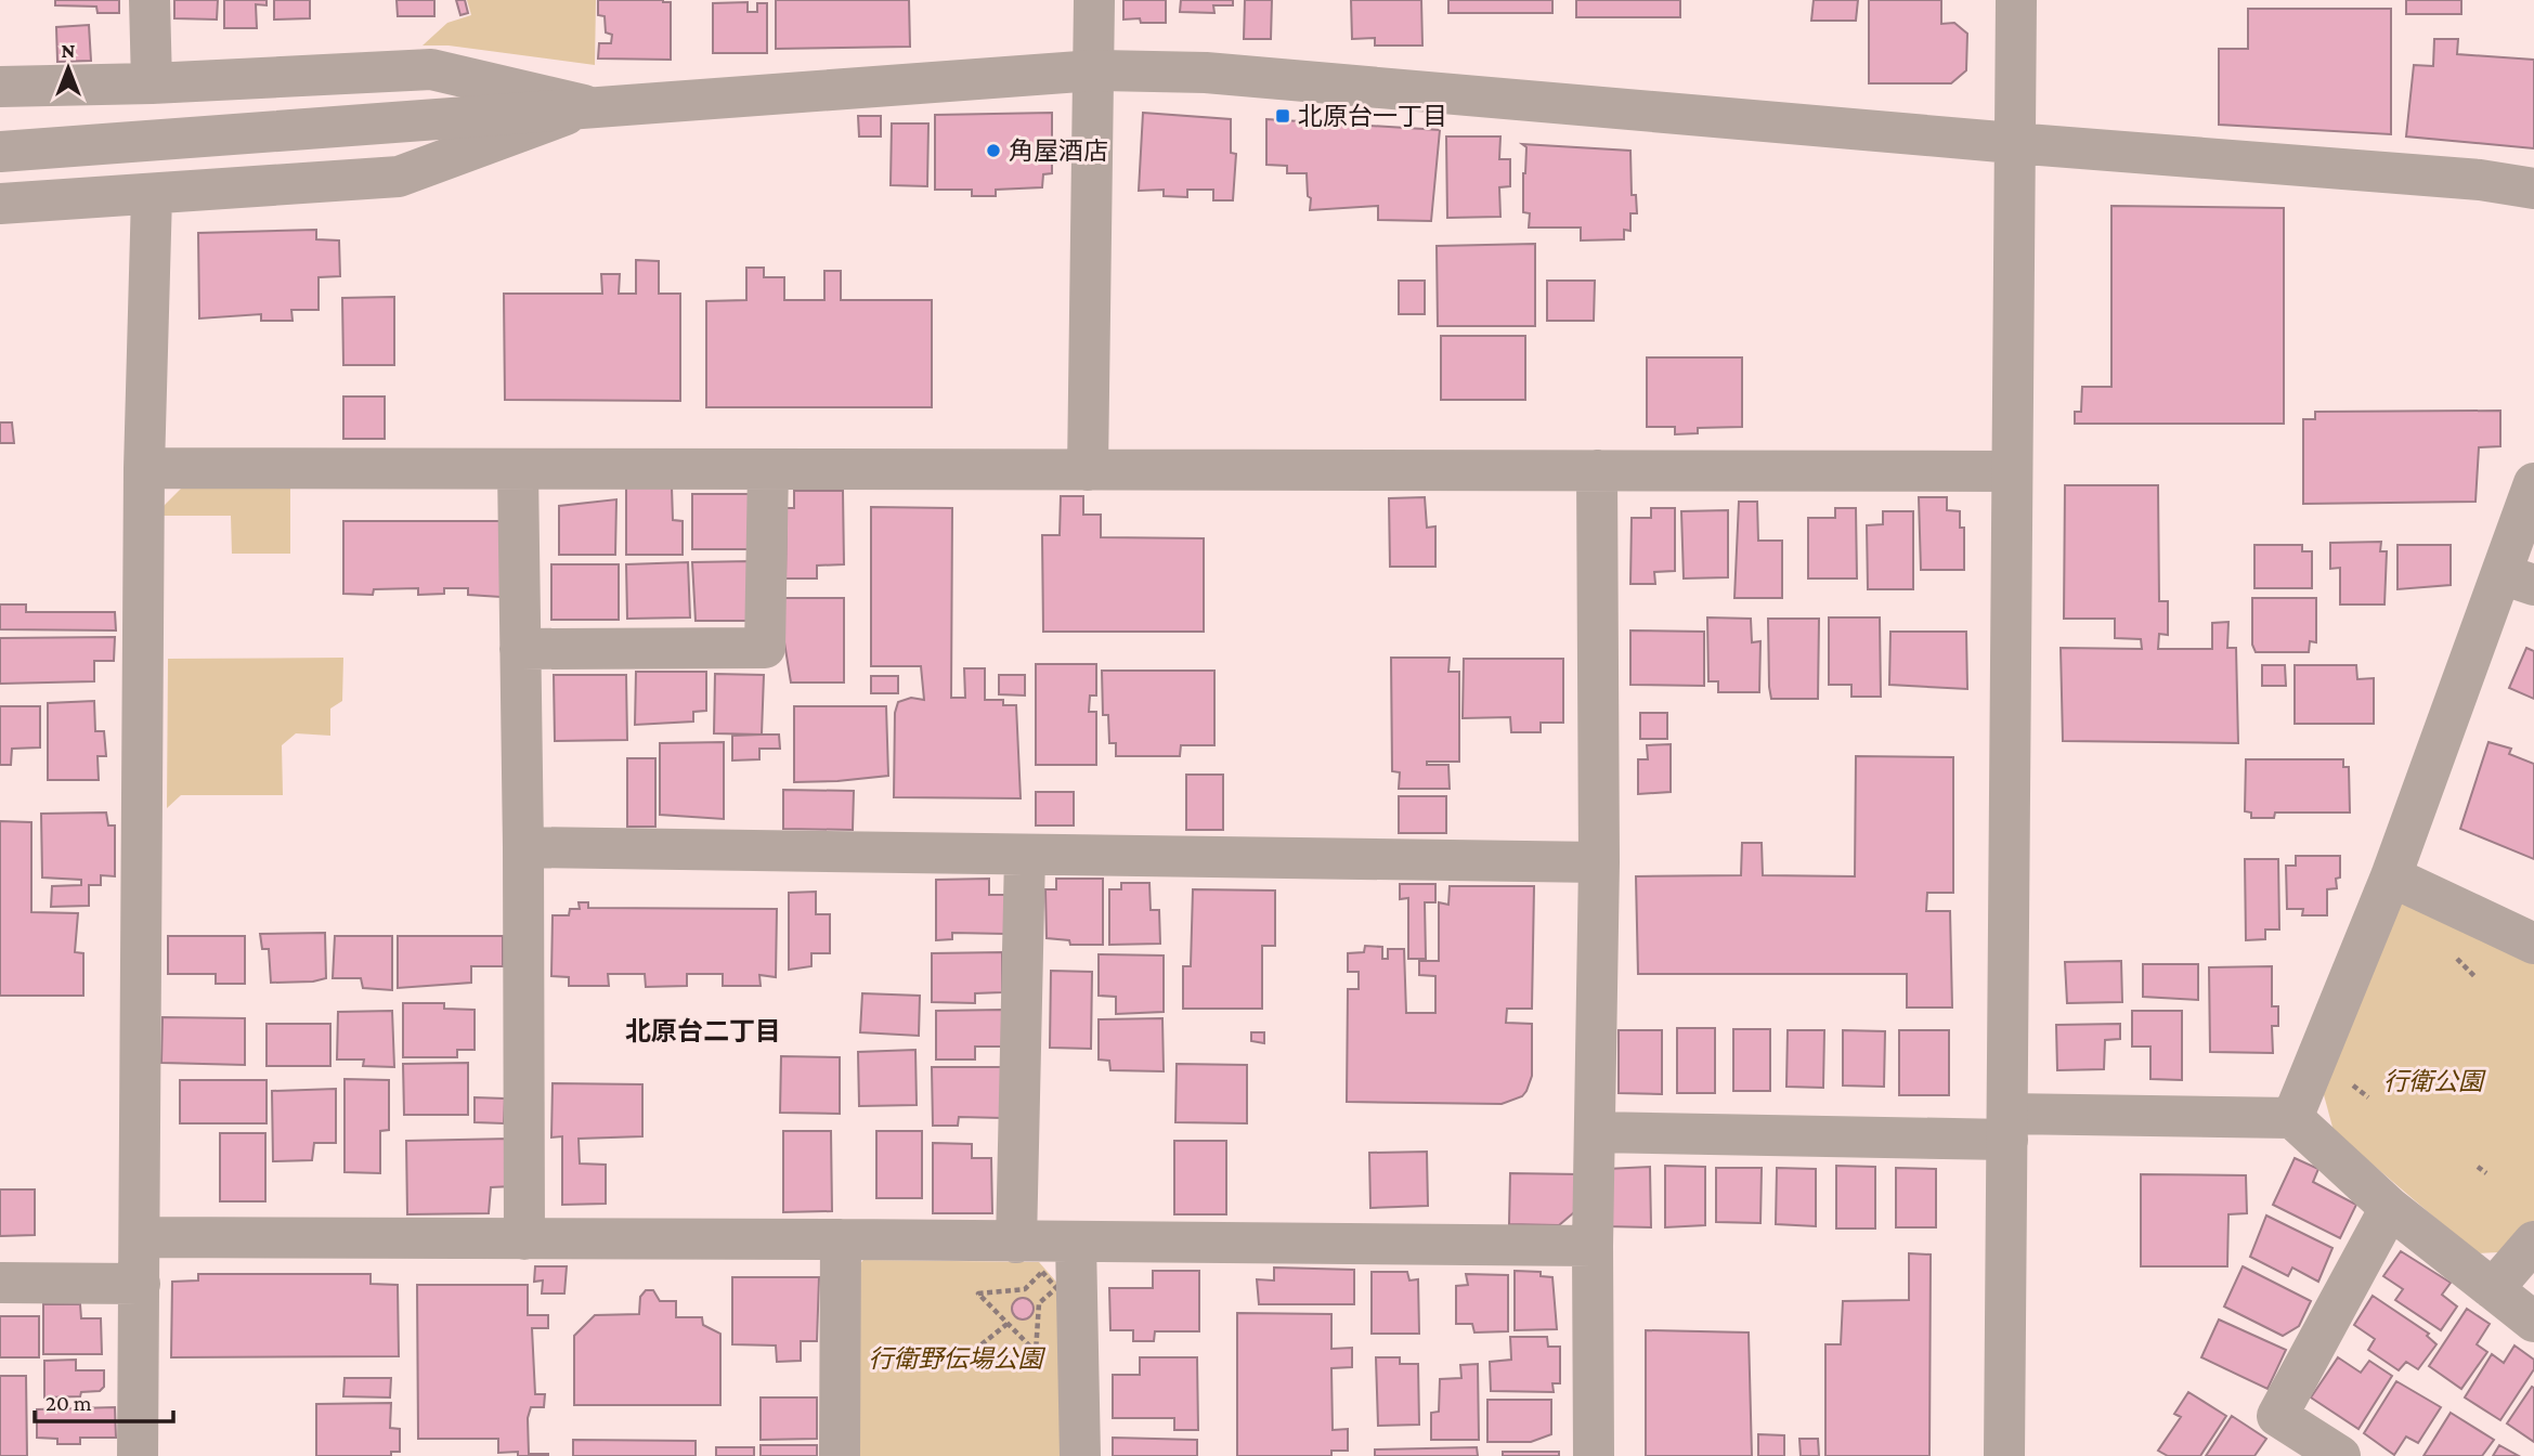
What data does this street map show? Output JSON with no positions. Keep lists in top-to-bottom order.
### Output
{
  "districts": ["北原台二丁目"],
  "parks": ["行衛公園", "行衛野伝場公園"],
  "places": {
    "transit": ["北原台一丁目"],
    "other": ["角屋酒店"]
  },
  "scale_bar": "20 m",
  "north": "top"
}
